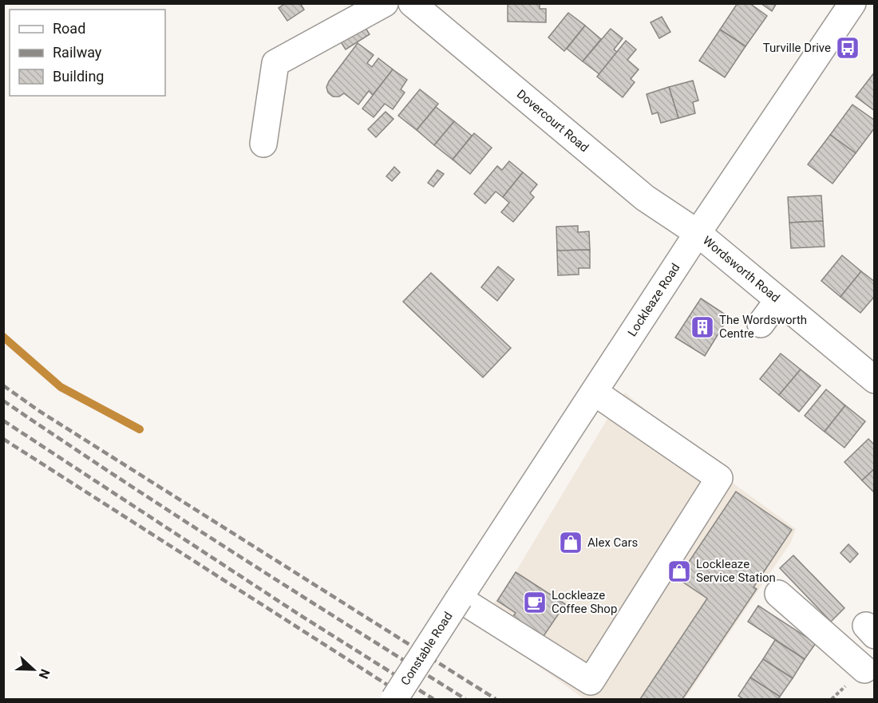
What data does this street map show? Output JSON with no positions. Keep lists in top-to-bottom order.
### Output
{
  "streets": {
    "street": [
      "Dovercourt Road",
      "Wordsworth Road",
      "Lockleaze Road",
      "Constable Road"
    ]
  },
  "crossings": [
    ["Dovercourt Road", "Wordsworth Road"],
    ["Dovercourt Road", "Lockleaze Road"],
    ["Wordsworth Road", "Lockleaze Road"],
    ["Lockleaze Road", "Constable Road"]
  ],
  "places": {
    "bus stop": ["Turville Drive"],
    "building": ["The Wordsworth Centre"],
    "shop": ["Alex Cars", "Lockleaze Service Station"],
    "cafe": ["Lockleaze Coffee Shop"]
  },
  "legend": ["Road", "Railway", "Building"],
  "north": "right"
}
